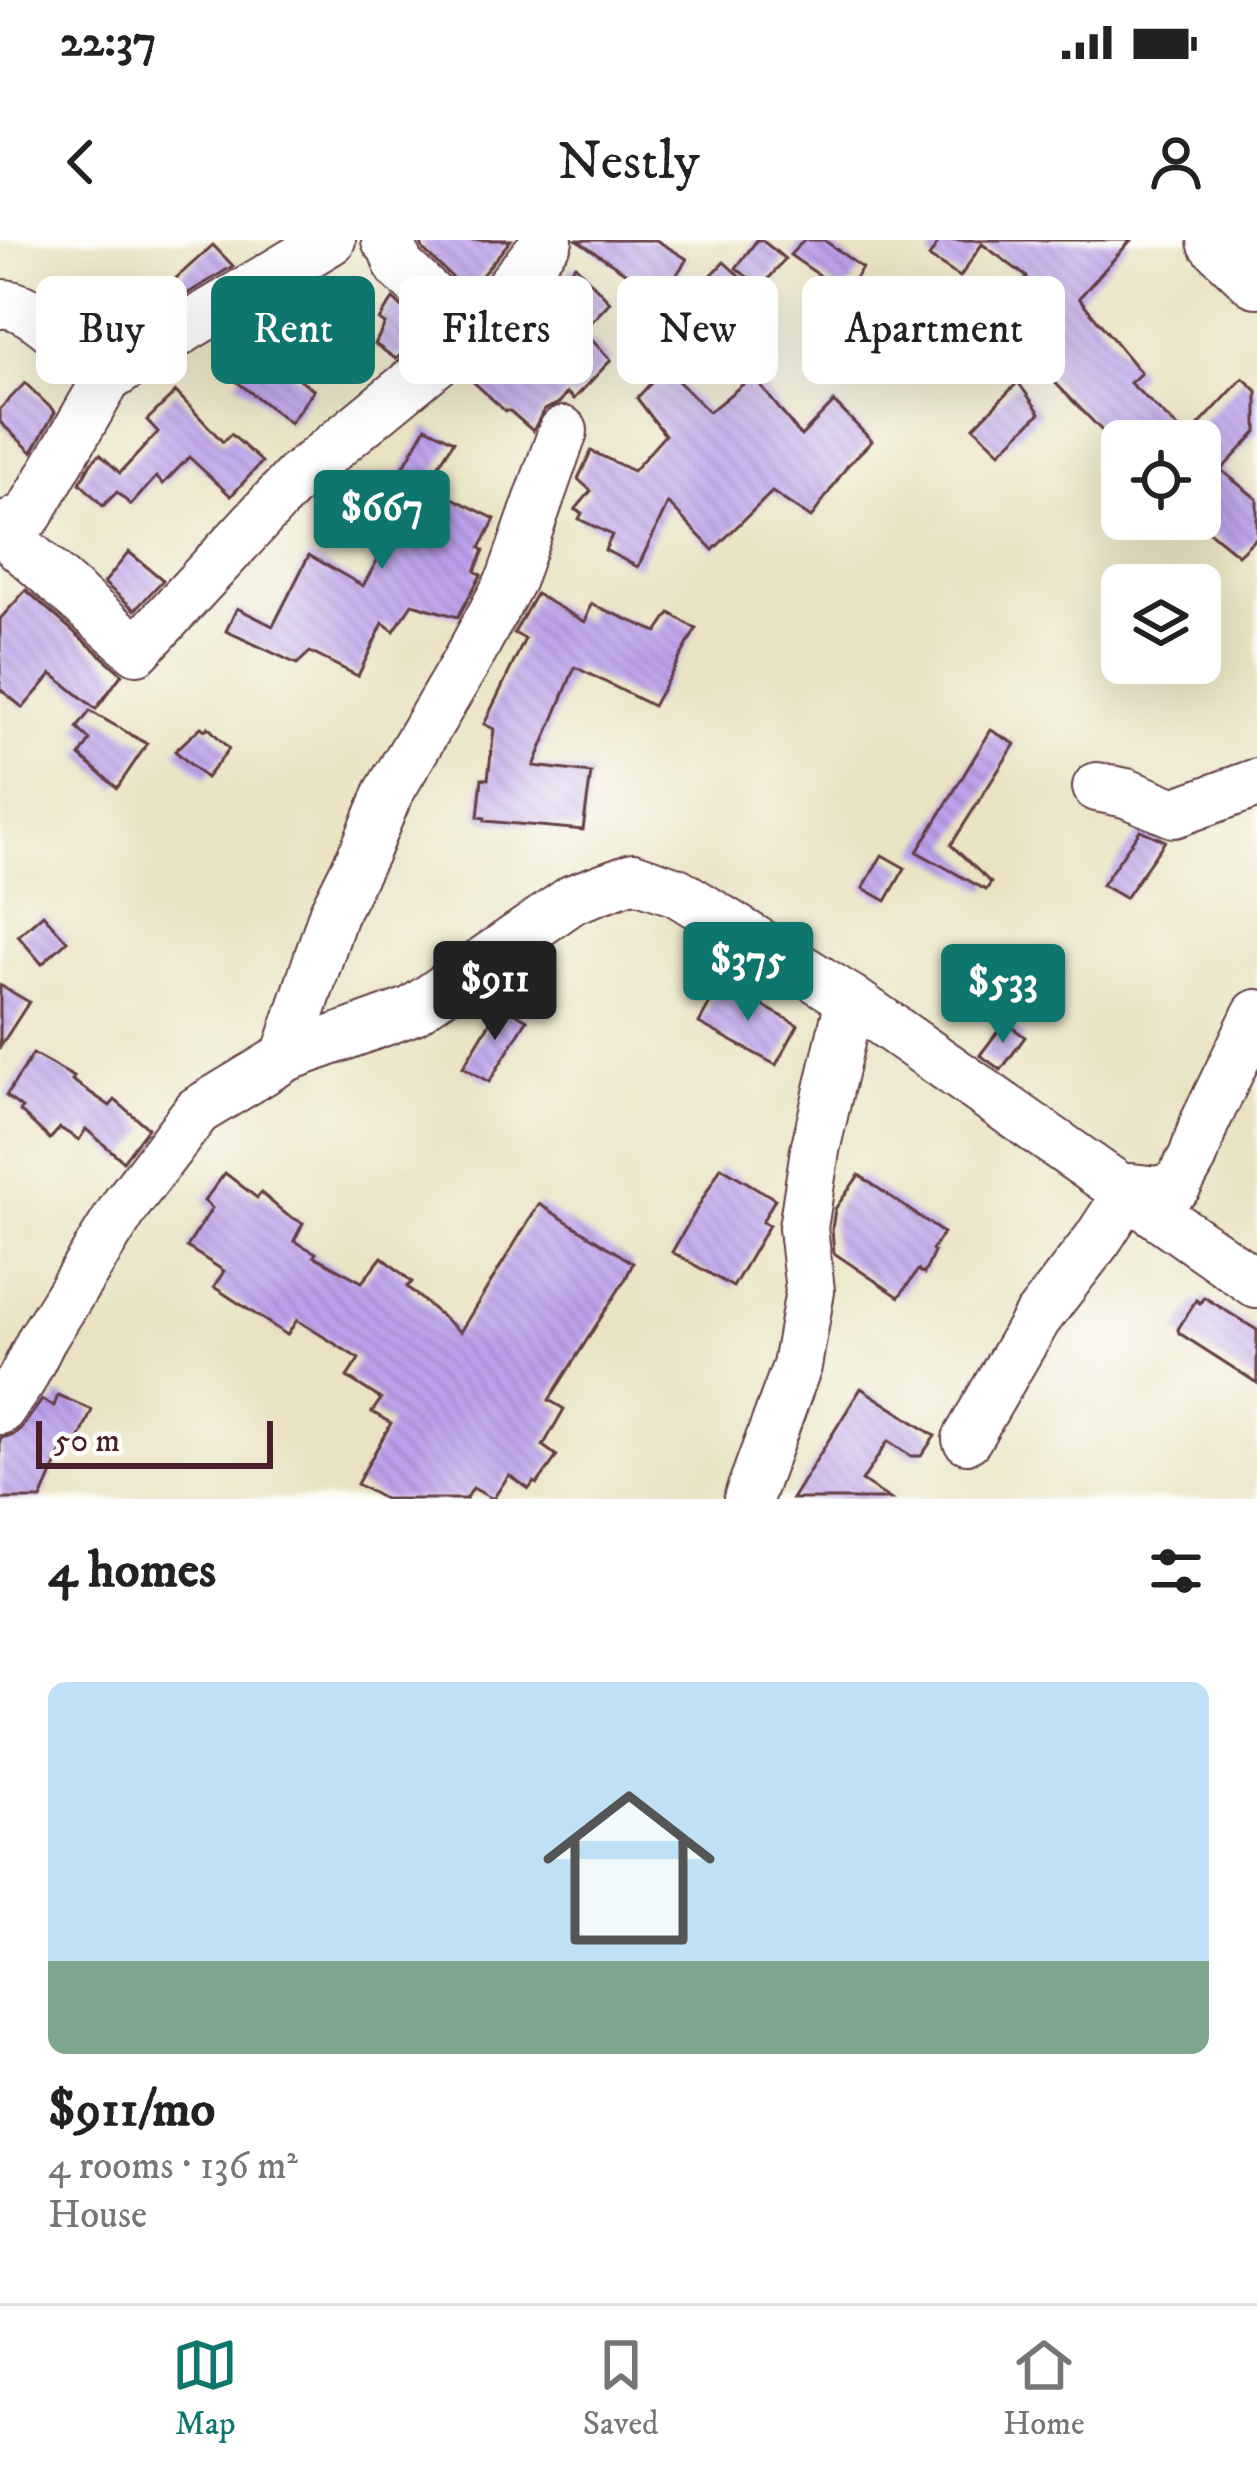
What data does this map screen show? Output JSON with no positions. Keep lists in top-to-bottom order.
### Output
{
  "scale_bar": "50 m",
  "page": {
    "status": "22:37",
    "header": "Nestly",
    "chip": [
      "Buy",
      "Rent",
      "Filters",
      "New",
      "Apartment"
    ],
    "price": [
      "$667",
      "$375",
      "$911",
      "$533"
    ],
    "scale": "50 m",
    "heading": "4 homes",
    "list": [
      {
        "name": "$911/mo",
        "note": "4 rooms · 136 m² · House"
      }
    ],
    "tabs": ["Map", "Saved", "Home"]
  }
}
